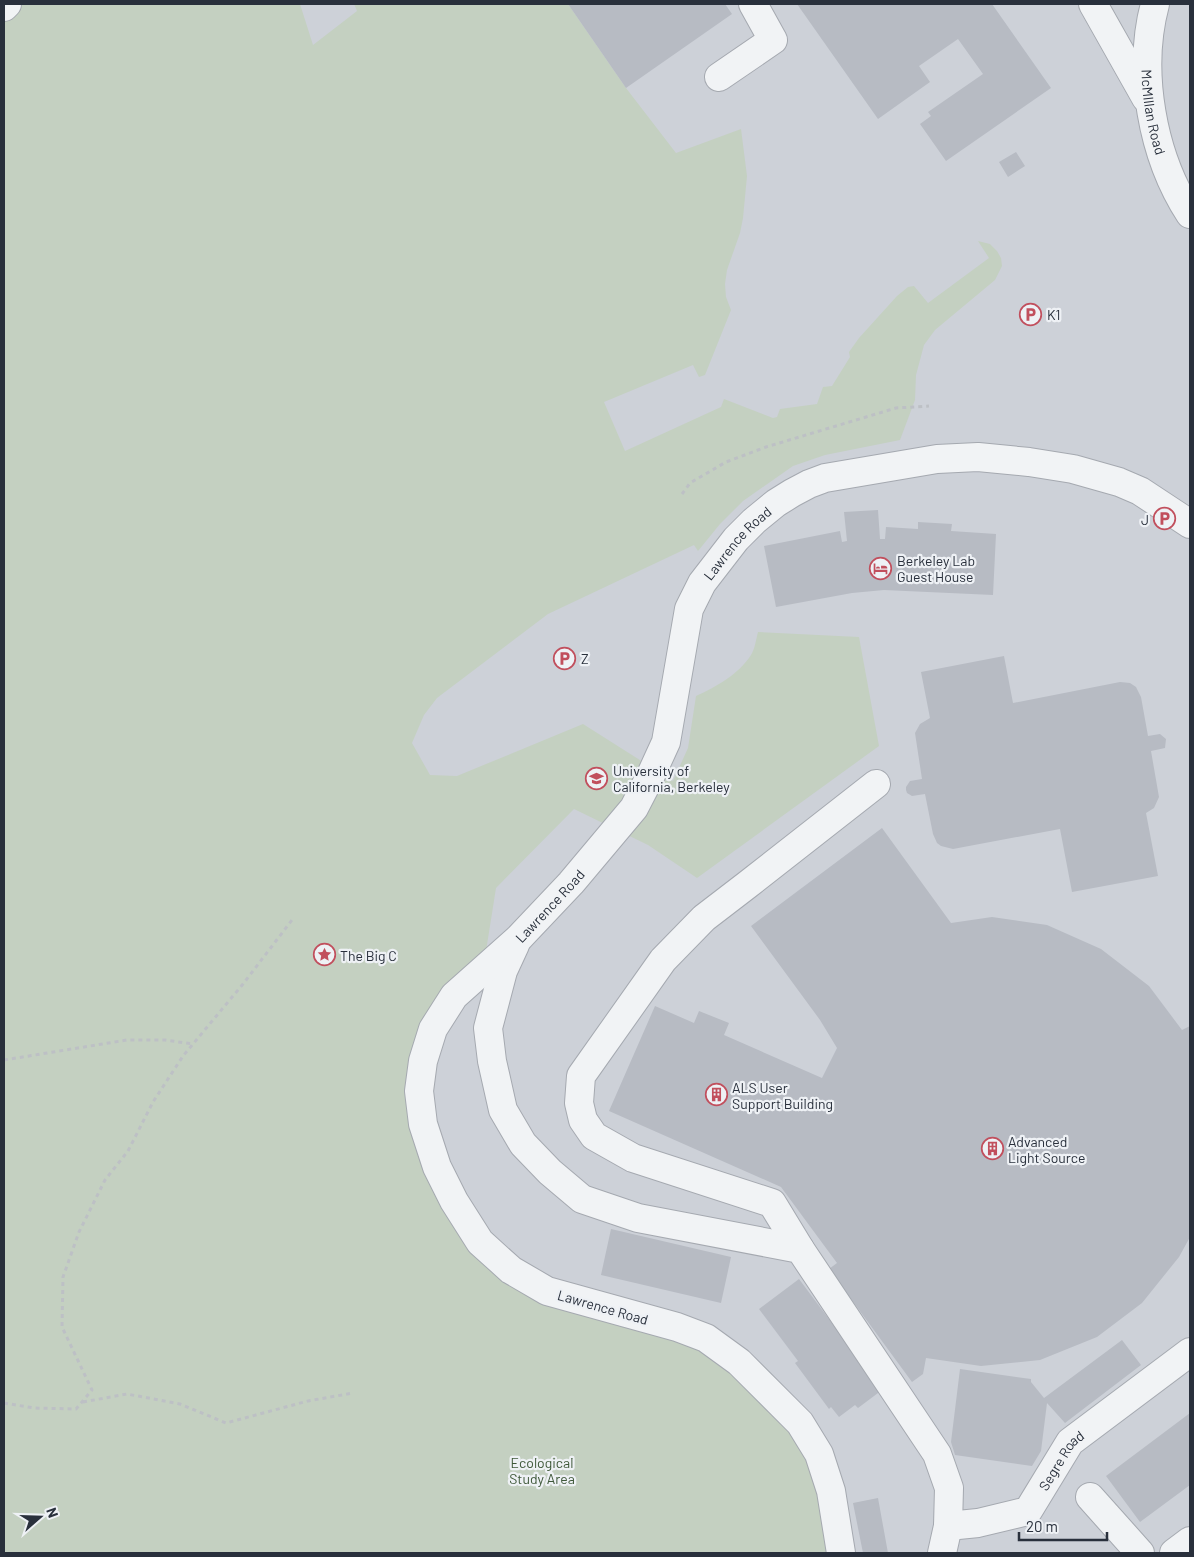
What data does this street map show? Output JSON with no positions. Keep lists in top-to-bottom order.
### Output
{
  "streets": {
    "street": ["McMIllan Road", "Lawrence Road", "Segre Road"]
  },
  "parks": ["Ecological Study Area"],
  "places": {
    "parking": ["K1", "J", "Z"],
    "hotel": ["Berkeley Lab Guest House"],
    "school or university": ["University of California, Berkeley"],
    "place": ["The Big C"],
    "building": ["ALS User Support Building", "Advanced Light Source"]
  },
  "scale_bar": "20 m",
  "north": "right"
}
